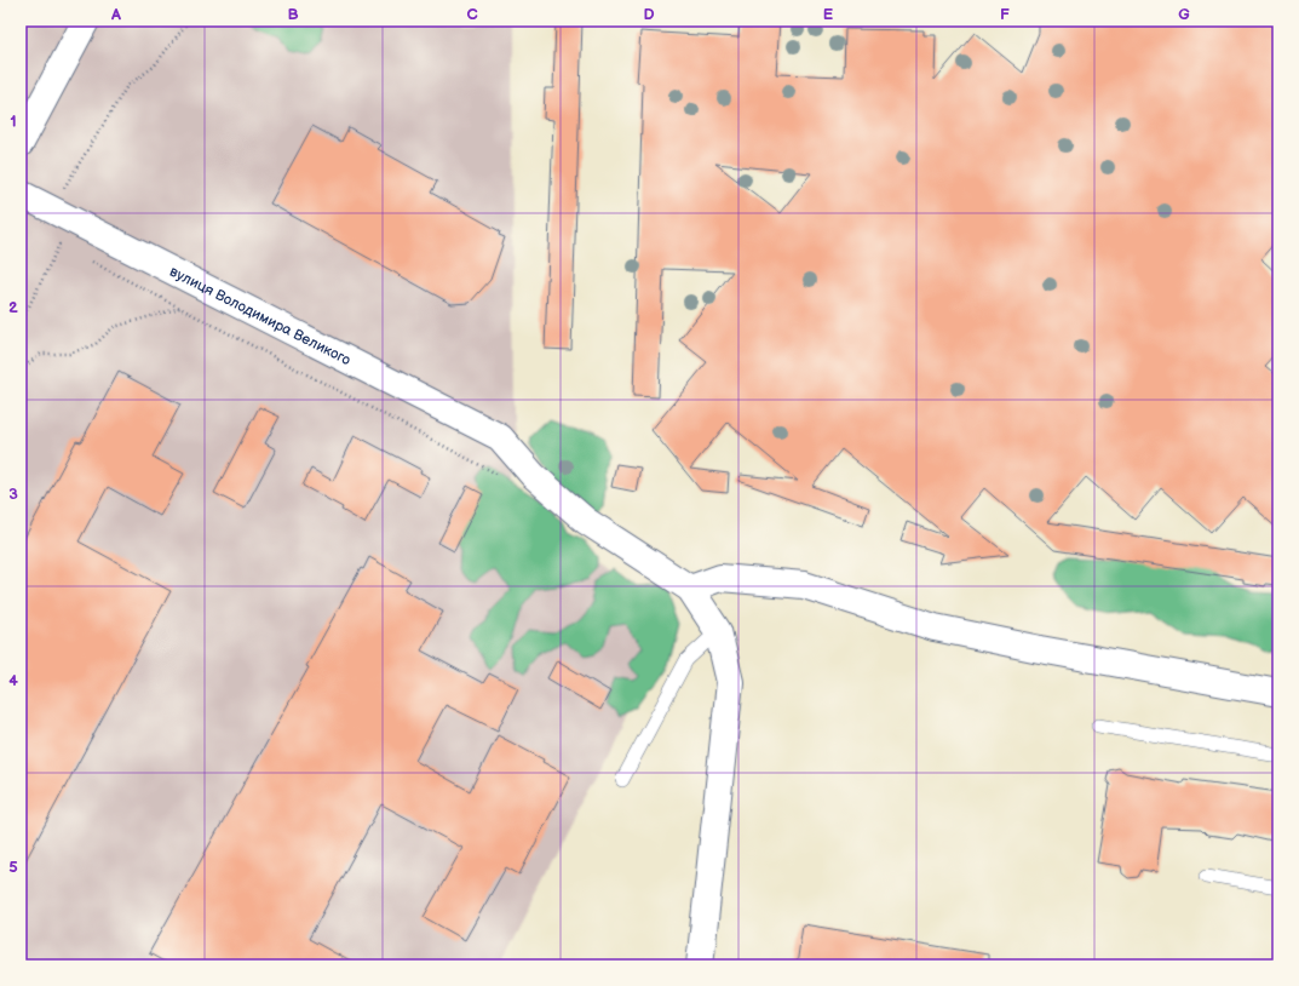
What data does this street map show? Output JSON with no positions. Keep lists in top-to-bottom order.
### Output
{
  "streets": {
    "street": ["вулиця Володимира Великого"]
  },
  "grid": {
    "columns": [
      "A",
      "B",
      "C",
      "D",
      "E",
      "F",
      "G"
    ],
    "rows": [
      "1",
      "2",
      "3",
      "4",
      "5"
    ]
  }
}
